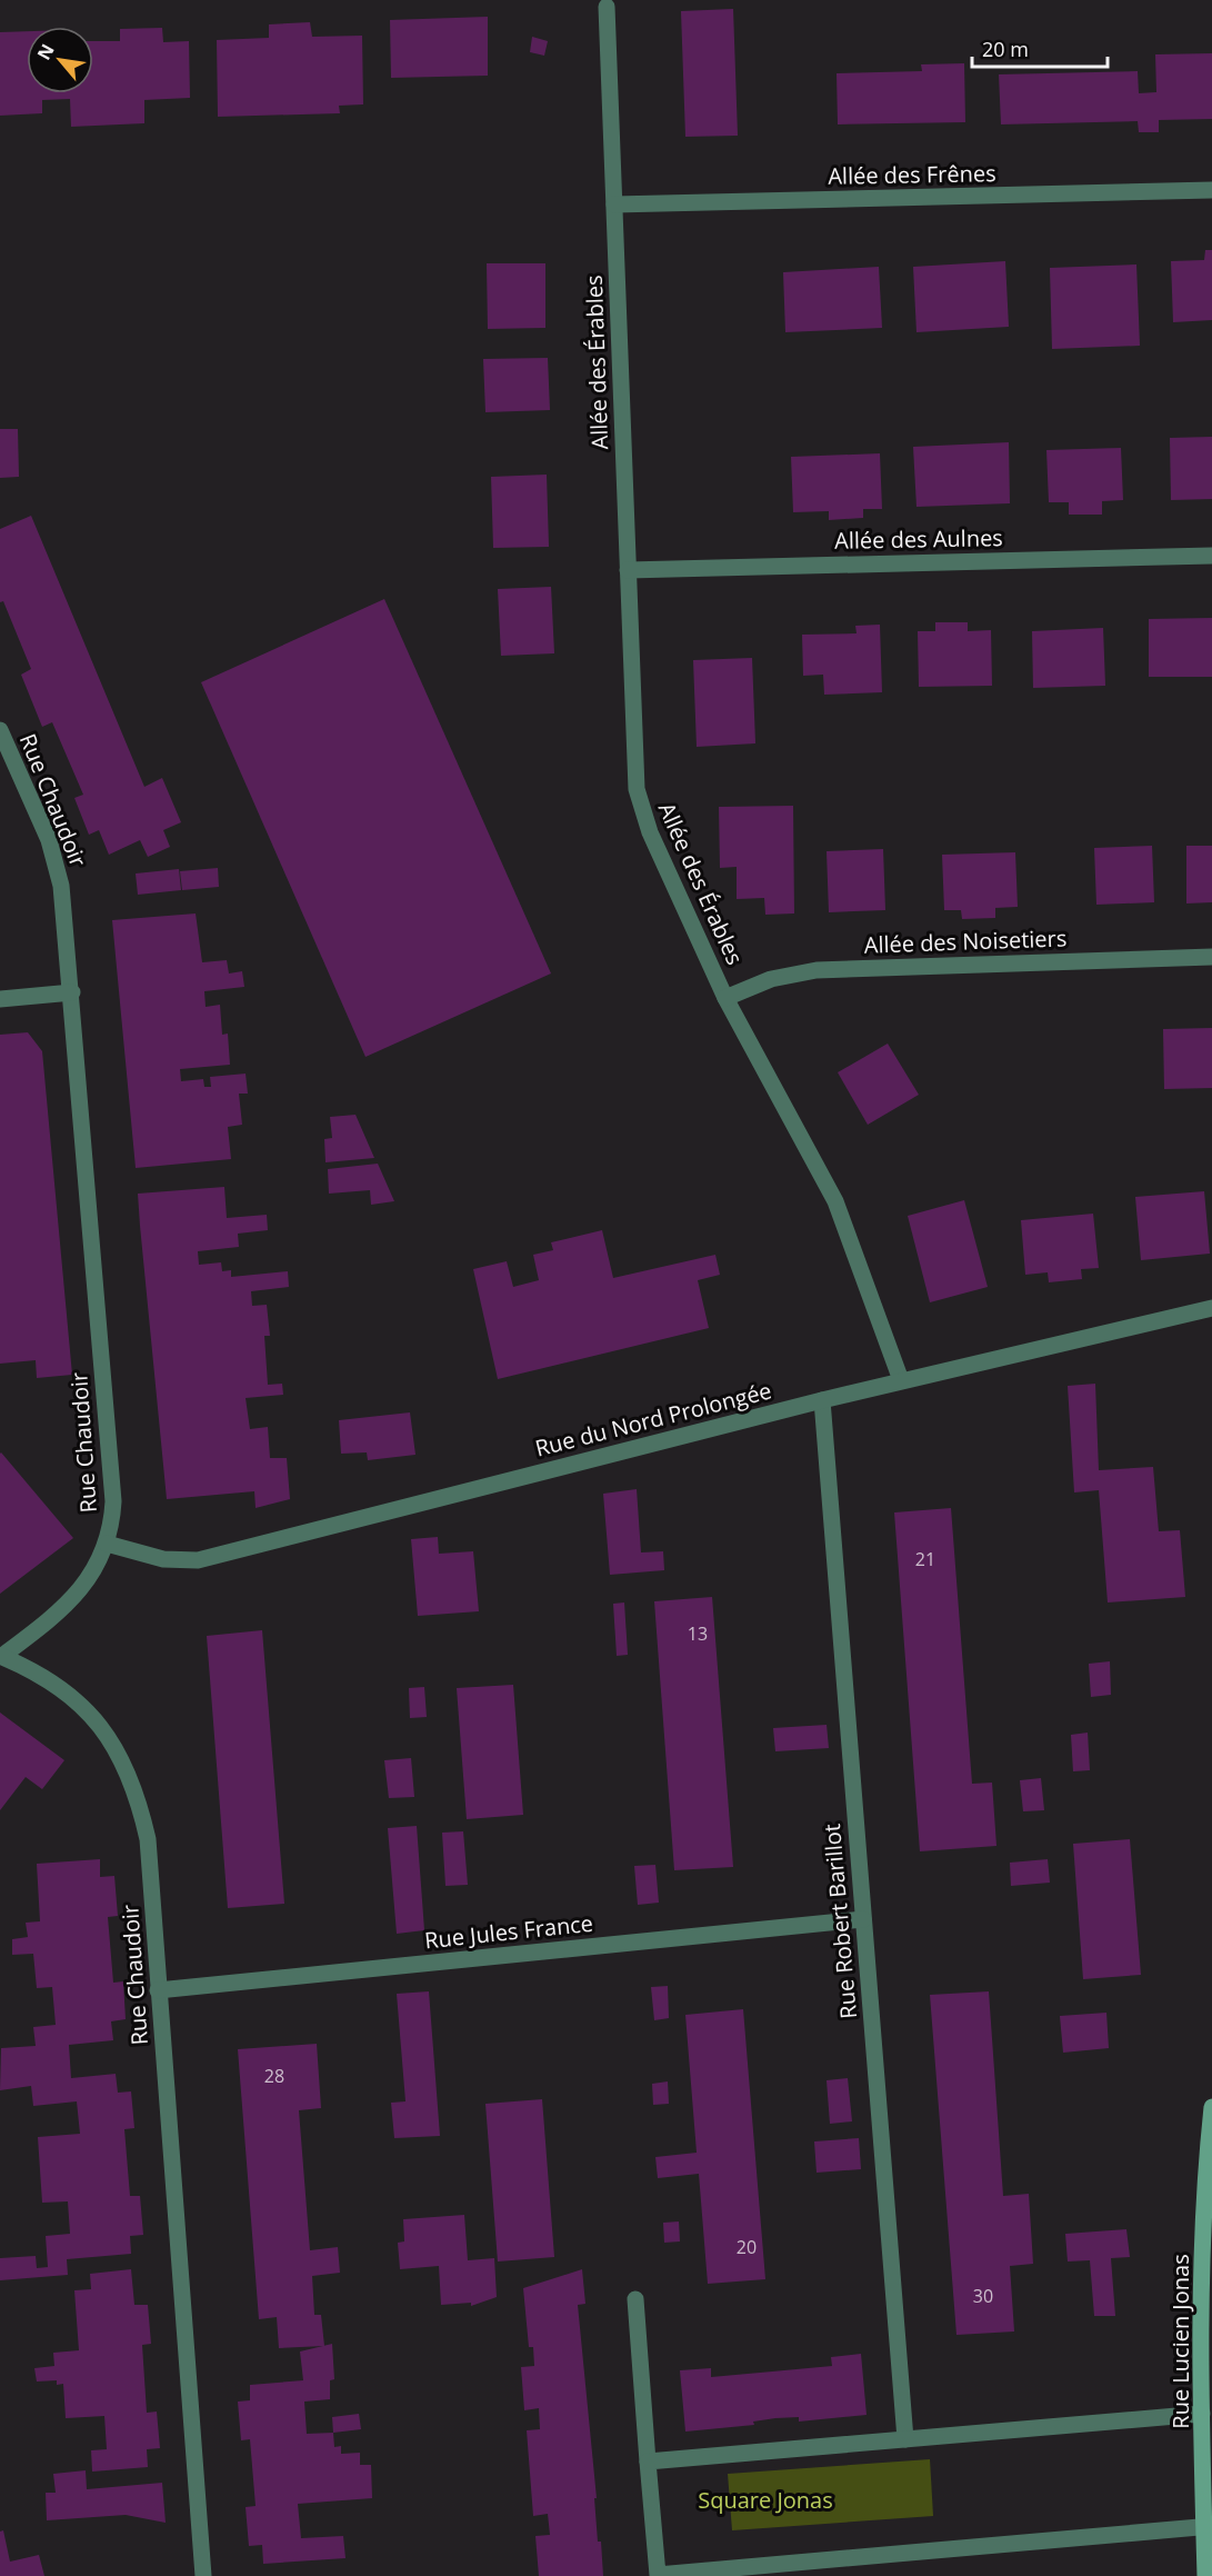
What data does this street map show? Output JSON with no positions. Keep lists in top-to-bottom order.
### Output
{
  "streets": {
    "street": [
      "Allée des Frênes",
      "Allée des Érables",
      "Allée des Aulnes",
      "Rue Chaudoir",
      "Allée des Noisetiers",
      "Rue du Nord Prolongée",
      "Rue Robert Barillot",
      "Rue Jules France",
      "Rue Lucien Jonas"
    ]
  },
  "crossings": [
    ["Allée des Frênes", "Allée des Érables"],
    ["Allée des Érables", "Allée des Aulnes"],
    ["Allée des Érables", "Allée des Noisetiers"],
    ["Allée des Érables", "Rue du Nord Prolongée"],
    ["Rue Chaudoir", "Rue du Nord Prolongée"],
    ["Rue Chaudoir", "Rue Jules France"],
    ["Rue du Nord Prolongée", "Rue Robert Barillot"],
    ["Rue Robert Barillot", "Rue Jules France"]
  ],
  "parks": ["Square Jonas"],
  "house_numbers": [
    "21",
    "13",
    "28",
    "20",
    "30"
  ],
  "scale_bar": "20 m",
  "north": "top left"
}
